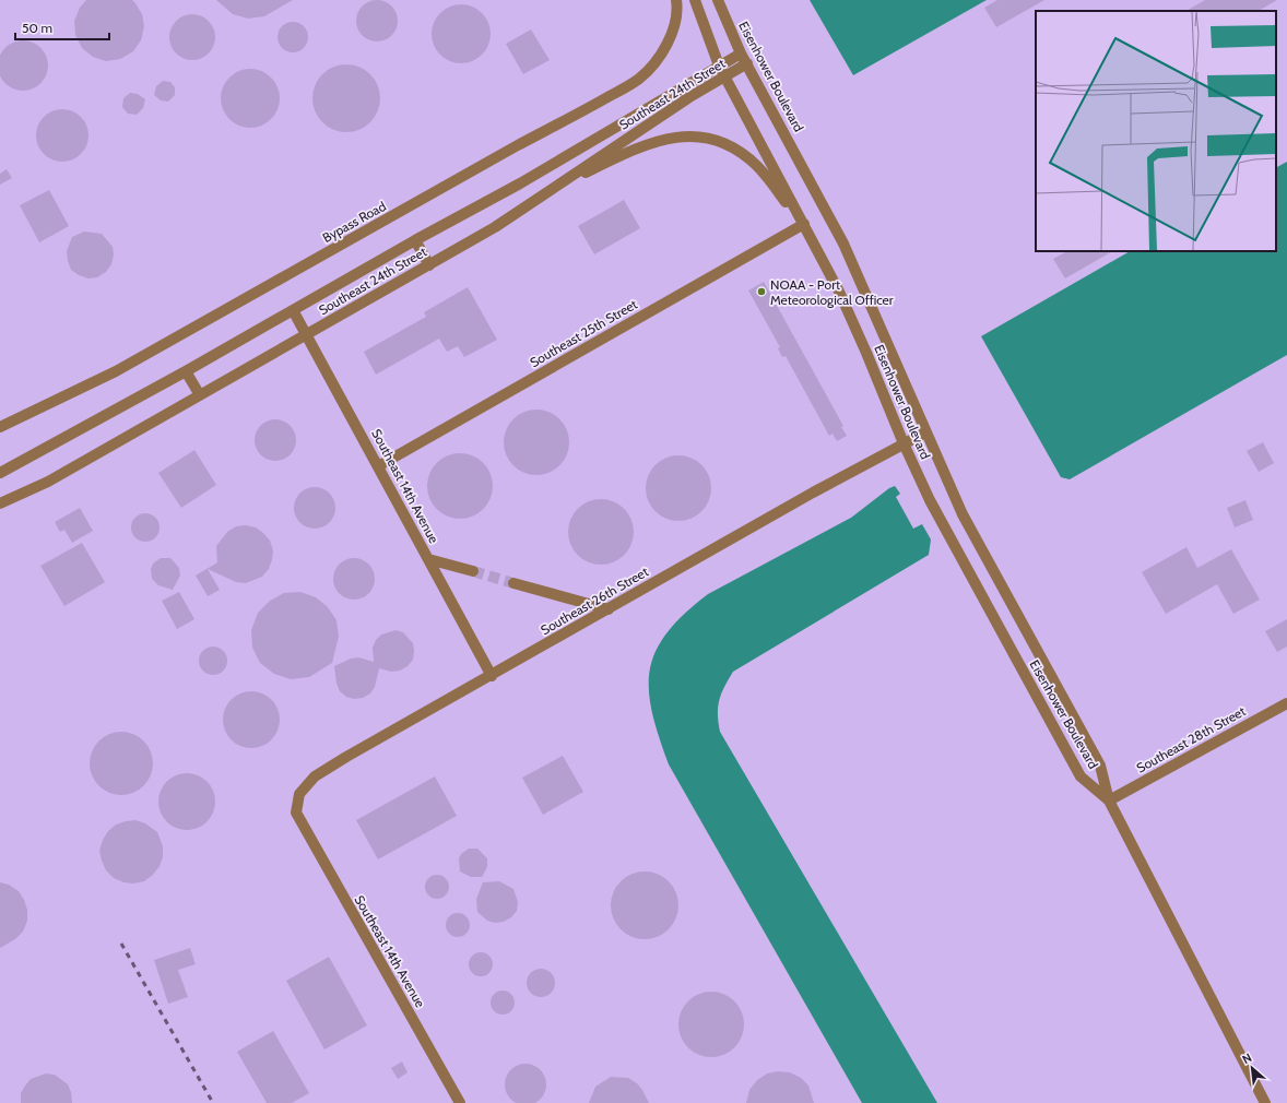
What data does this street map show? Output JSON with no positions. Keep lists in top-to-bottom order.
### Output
{
  "streets": {
    "street": [
      "Eisenhower Boulevard",
      "Southeast 24th Street",
      "Bypass Road",
      "Southeast 25th Street",
      "Southeast 14th Avenue",
      "Southeast 26th Street",
      "Southeast 28th Street"
    ]
  },
  "crossings": [
    ["Eisenhower Boulevard", "Southeast 24th Street"],
    ["Eisenhower Boulevard", "Southeast 25th Street"],
    ["Eisenhower Boulevard", "Southeast 26th Street"],
    ["Eisenhower Boulevard", "Southeast 28th Street"],
    ["Southeast 24th Street", "Southeast 14th Avenue"],
    ["Southeast 25th Street", "Southeast 14th Avenue"],
    ["Southeast 14th Avenue", "Southeast 26th Street"]
  ],
  "places": ["NOAA - Port Meteorological Officer"],
  "scale_bar": "50 m",
  "north": "top left"
}
